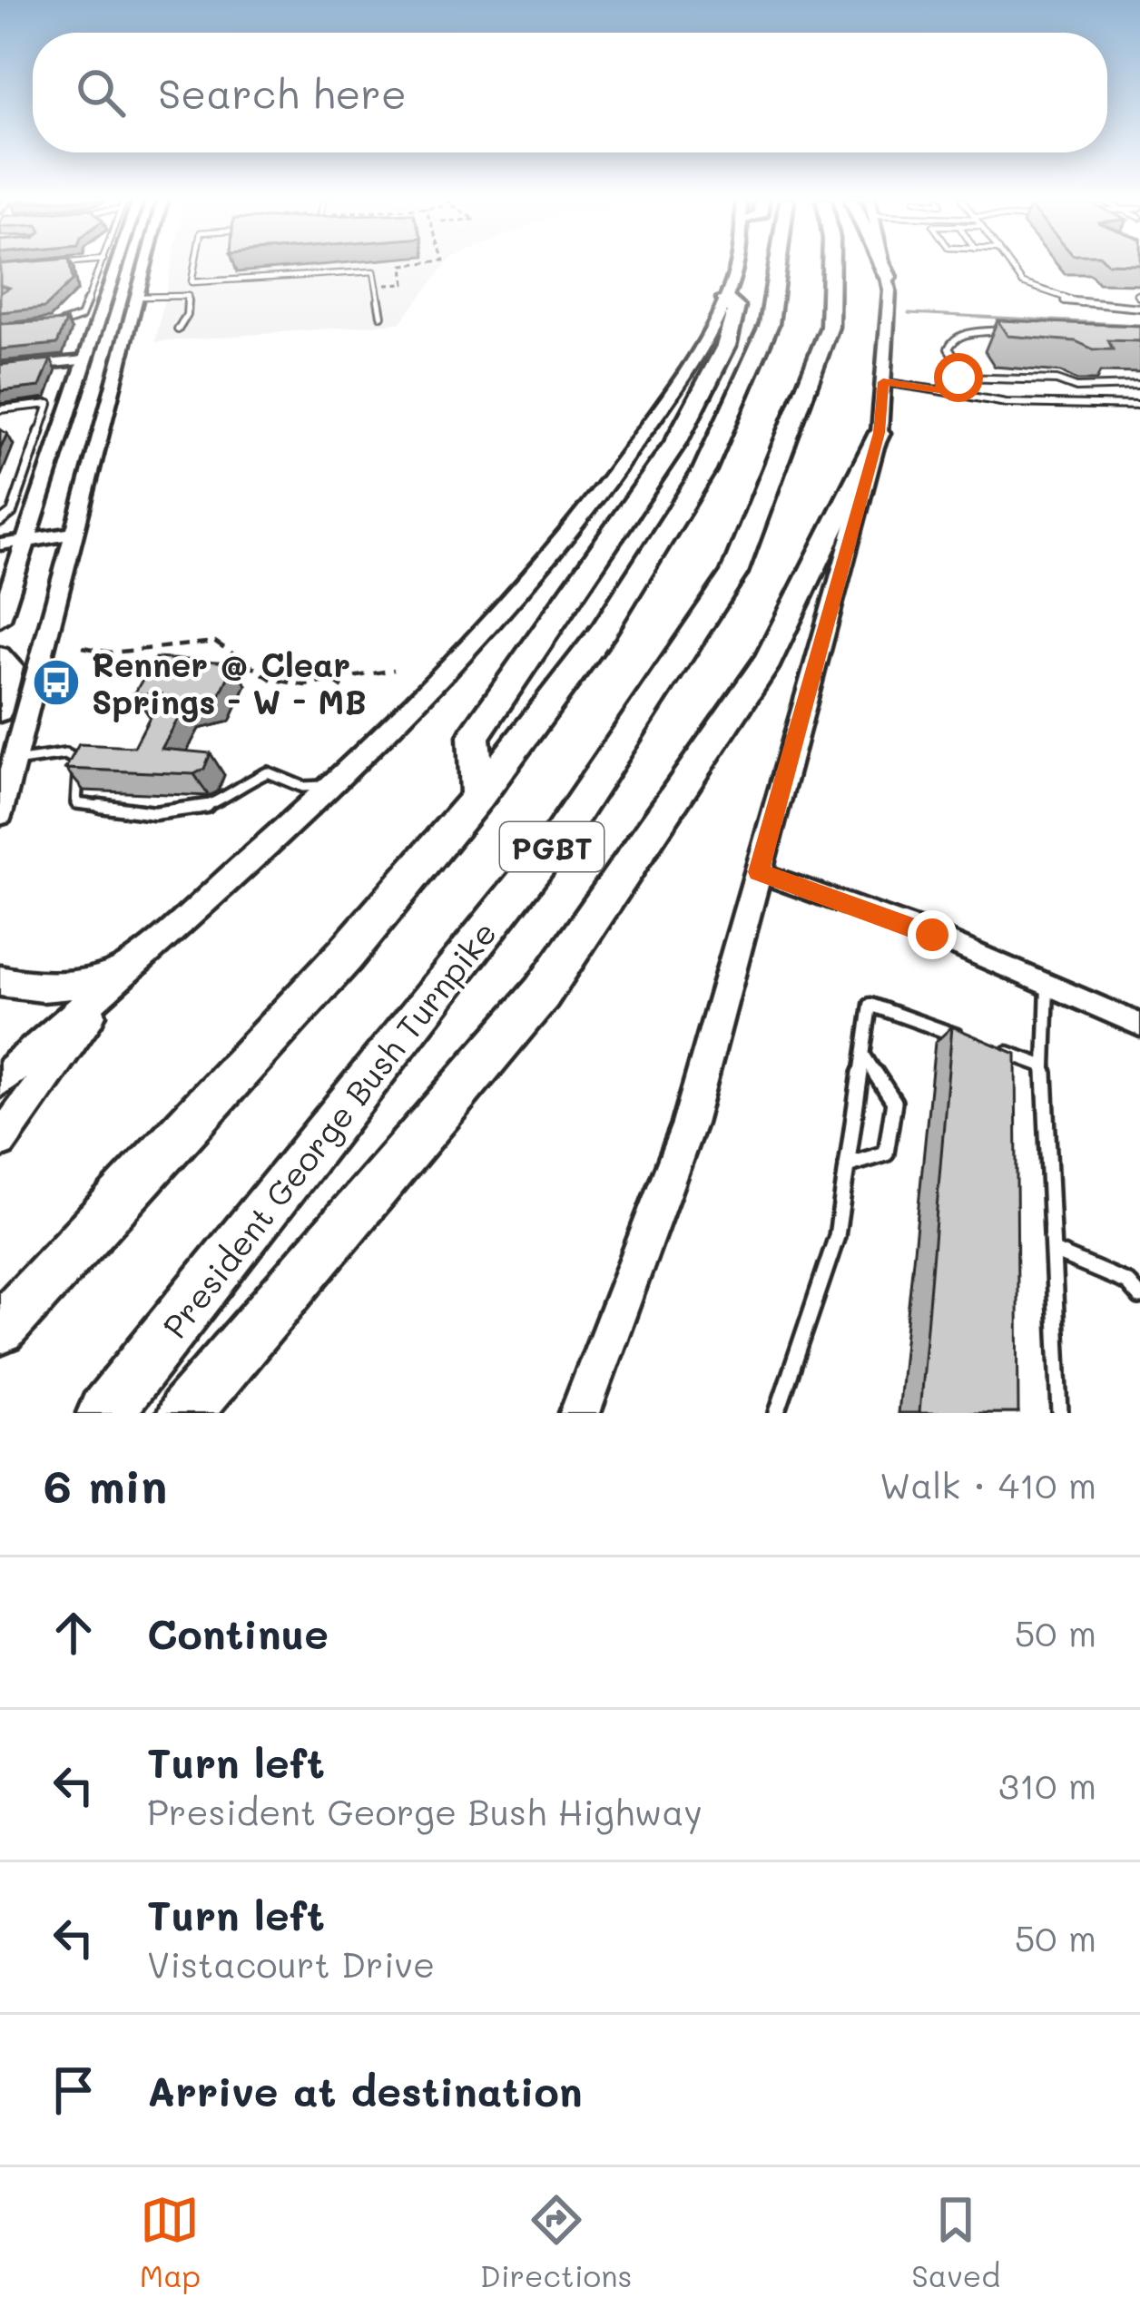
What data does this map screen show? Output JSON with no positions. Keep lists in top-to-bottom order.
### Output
{
  "streets": {
    "highway": ["PGBT", "President George Bush Turnpike"]
  },
  "places": {
    "bus stop": ["Renner @ Clear Springs - W - MB"]
  },
  "page": {
    "search": "Search here",
    "heading": ["6 min", "Walk · 410 m"],
    "list": [
      ["Continue", "50 m"],
      ["Turn left", "President George Bush Highway", "310 m"],
      ["Turn left", "Vistacourt Drive", "50 m"],
      "Arrive at destination"
    ],
    "nav": ["Map", "Directions", "Saved"]
  }
}
